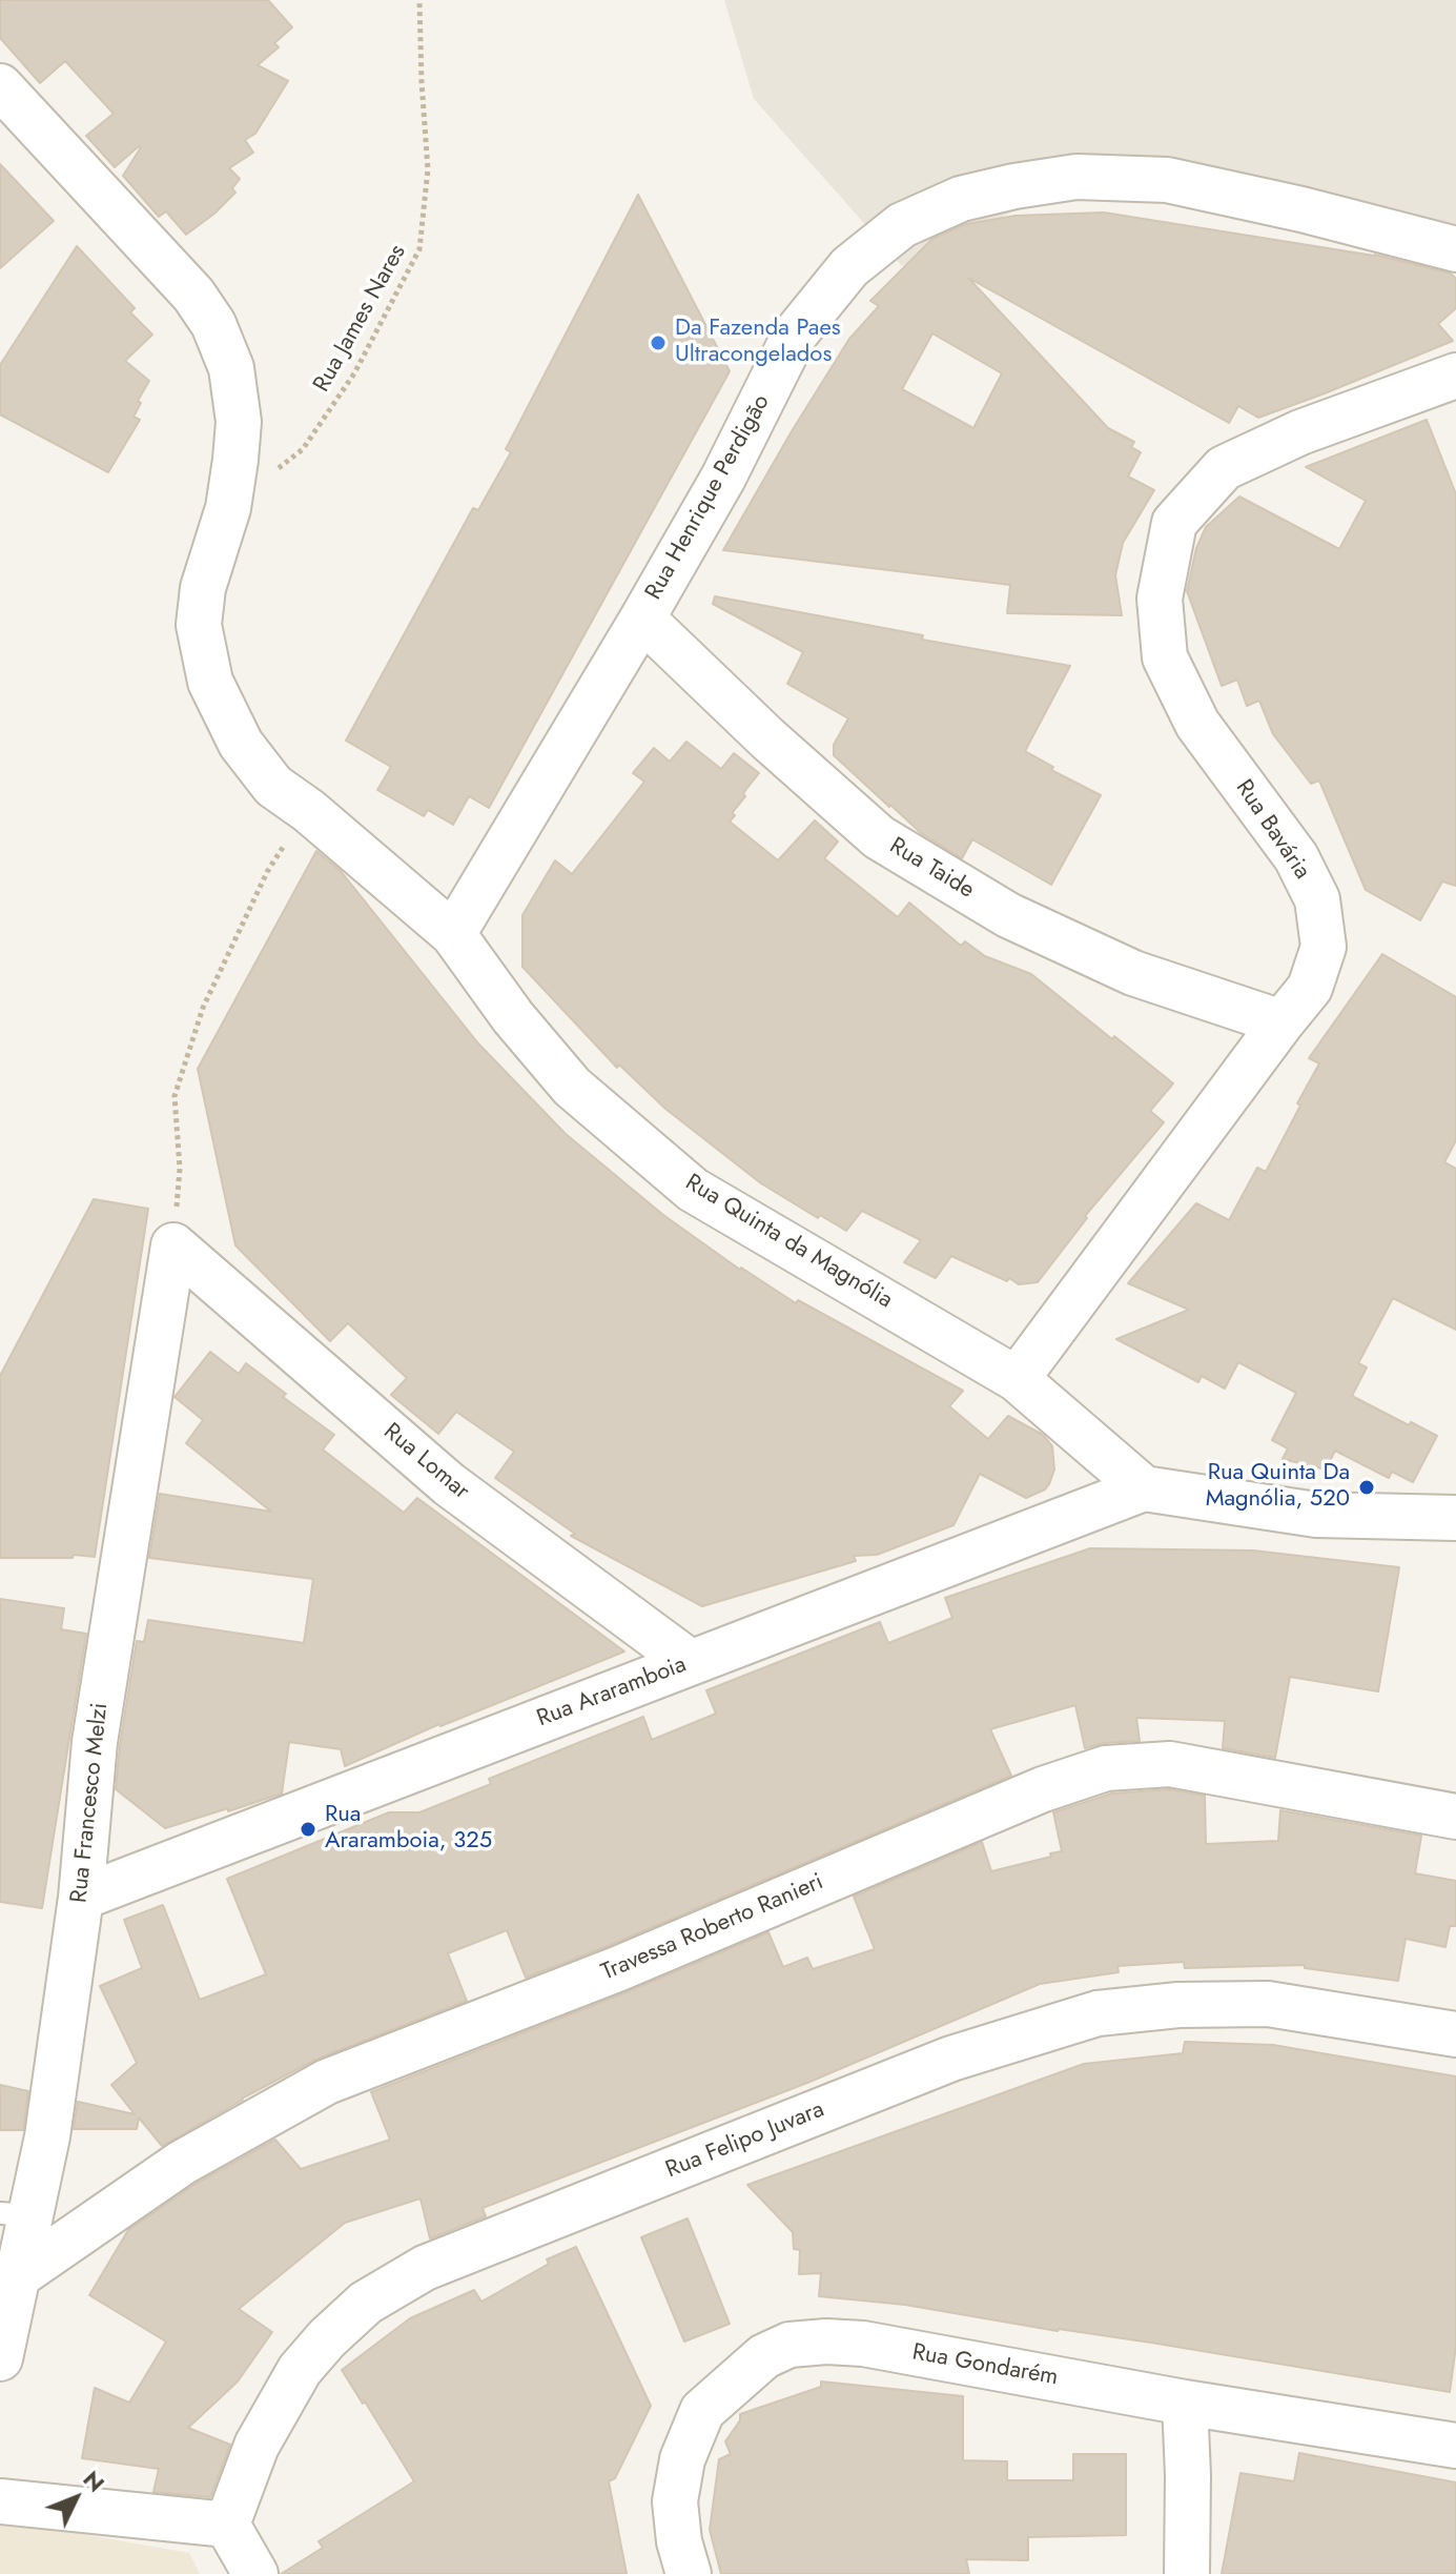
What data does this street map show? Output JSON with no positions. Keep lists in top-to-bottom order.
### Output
{
  "streets": {
    "street": [
      "Rua Henrique Perdigão",
      "Rua Bavária",
      "Rua Taide",
      "Rua Quinta da Magnólia",
      "Rua Lomar",
      "Rua Araramboia",
      "Rua Francesco Melzi",
      "Travessa Roberto Ranieri",
      "Rua Felipo Juvara",
      "Rua Gondarém"
    ],
    "path": ["Rua James Nares"]
  },
  "crossings": [
    ["Rua James Nares", "Rua Quinta da Magnólia"],
    ["Rua Henrique Perdigão", "Rua Taide"],
    ["Rua Henrique Perdigão", "Rua Quinta da Magnólia"],
    ["Rua Bavária", "Rua Taide"],
    ["Rua Bavária", "Rua Quinta da Magnólia"],
    ["Rua Quinta da Magnólia", "Rua Araramboia"],
    ["Rua Lomar", "Rua Araramboia"],
    ["Rua Lomar", "Rua Francesco Melzi"],
    ["Rua Araramboia", "Rua Francesco Melzi"],
    ["Rua Francesco Melzi", "Travessa Roberto Ranieri"]
  ],
  "places": ["Da Fazenda Paes Ultracongelados", "Rua Quinta Da Magnólia, 520", "Rua Araramboia, 325"],
  "north": "top right"
}
